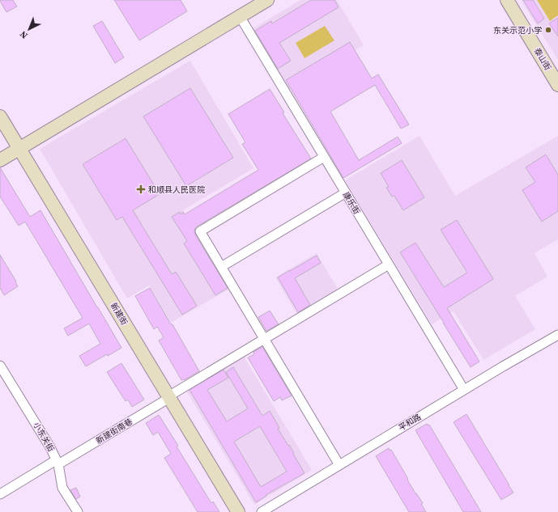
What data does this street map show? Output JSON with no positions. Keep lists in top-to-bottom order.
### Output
{
  "streets": {
    "main road": ["泰山街", "新建街"],
    "street": [
      "康乐街",
      "平和路",
      "新建街南巷",
      "小东关街"
    ]
  },
  "crossings": [
    ["康乐街", "平和路"],
    ["康乐街", "新建街南巷"],
    ["新建街", "新建街南巷"],
    ["新建街南巷", "小东关街"]
  ],
  "places": {
    "other": ["东关示范小学"],
    "health": ["和顺县人民医院"]
  },
  "north": "bottom left"
}
